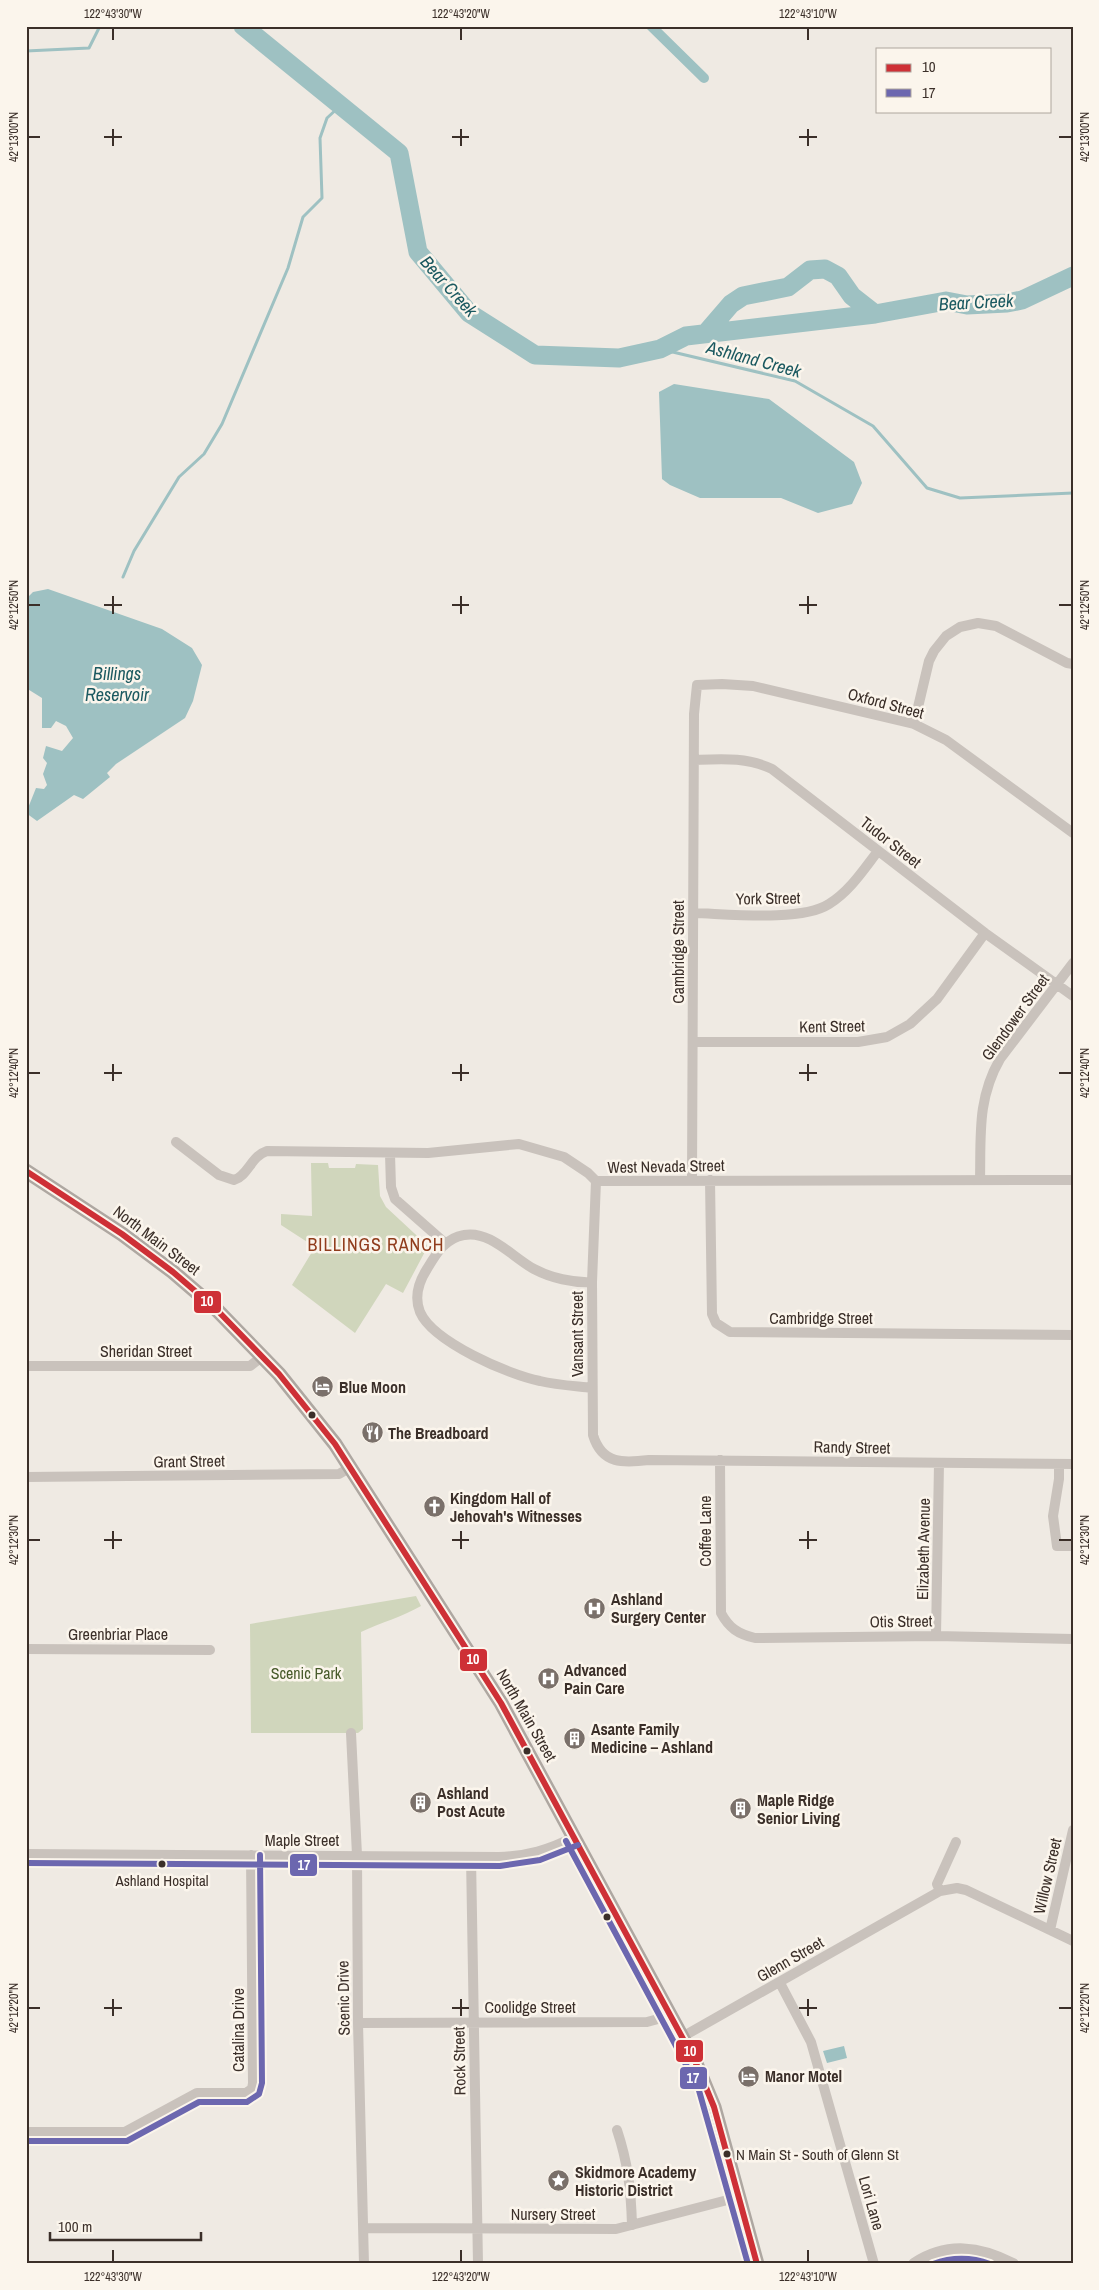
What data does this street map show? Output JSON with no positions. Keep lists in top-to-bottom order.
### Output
{
  "streets": {
    "main road": ["North Main Street"],
    "street": [
      "Oxford Street",
      "Tudor Street",
      "York Street",
      "Cambridge Street",
      "Glendower Street",
      "Kent Street",
      "West Nevada Street",
      "Vansant Street",
      "Sheridan Street",
      "Randy Street",
      "Grant Street",
      "Coffee Lane",
      "Elizabeth Avenue",
      "Otis Street",
      "Greenbriar Place",
      "Maple Street",
      "Willow Street",
      "Glenn Street",
      "Scenic Drive",
      "Coolidge Street",
      "Catalina Drive",
      "Rock Street",
      "Lori Lane",
      "Nursery Street"
    ]
  },
  "crossings": [
    ["Oxford Street", "Cambridge Street"],
    ["Tudor Street", "York Street"],
    ["Tudor Street", "Cambridge Street"],
    ["Tudor Street", "Glendower Street"],
    ["Tudor Street", "Kent Street"],
    ["York Street", "Cambridge Street"],
    ["Cambridge Street", "Kent Street"],
    ["Cambridge Street", "West Nevada Street"],
    ["Glendower Street", "West Nevada Street"],
    ["West Nevada Street", "Vansant Street"],
    ["North Main Street", "Sheridan Street"],
    ["North Main Street", "Grant Street"],
    ["North Main Street", "Maple Street"],
    ["North Main Street", "Glenn Street"],
    ["North Main Street", "Coolidge Street"],
    ["North Main Street", "Nursery Street"],
    ["Vansant Street", "Randy Street"],
    ["Randy Street", "Coffee Lane"],
    ["Randy Street", "Elizabeth Avenue"],
    ["Coffee Lane", "Otis Street"],
    ["Elizabeth Avenue", "Otis Street"],
    ["Maple Street", "Scenic Drive"],
    ["Maple Street", "Catalina Drive"],
    ["Maple Street", "Rock Street"],
    ["Willow Street", "Glenn Street"],
    ["Glenn Street", "Lori Lane"],
    ["Scenic Drive", "Coolidge Street"],
    ["Scenic Drive", "Nursery Street"],
    ["Coolidge Street", "Rock Street"],
    ["Rock Street", "Nursery Street"]
  ],
  "districts": ["BILLINGS RANCH"],
  "water": ["Bear Creek", "Ashland Creek", "Billings Reservoir"],
  "parks": ["Scenic Park"],
  "places": {
    "hotel": ["Blue Moon", "Manor Motel"],
    "restaurant": ["The Breadboard"],
    "church": ["Kingdom Hall of Jehovah's Witnesses"],
    "hospital": ["Ashland Surgery Center", "Advanced Pain Care"],
    "building": ["Asante Family Medicine – Ashland", "Ashland Post Acute", "Maple Ridge Senior Living"],
    "other": ["Ashland Hospital", "N Main St - South of Glenn St"],
    "place": ["Skidmore Academy Historic District"]
  },
  "lines": ["transit line 10", "transit line 17"],
  "legend": ["10", "17"],
  "scale_bar": "100 m",
  "coordinates": [
    "122°43'30\"W",
    "122°43'20\"W",
    "122°43'10\"W",
    "42°13'00\"N",
    "42°12'50\"N",
    "42°12'40\"N",
    "42°12'30\"N",
    "42°12'20\"N"
  ]
}
